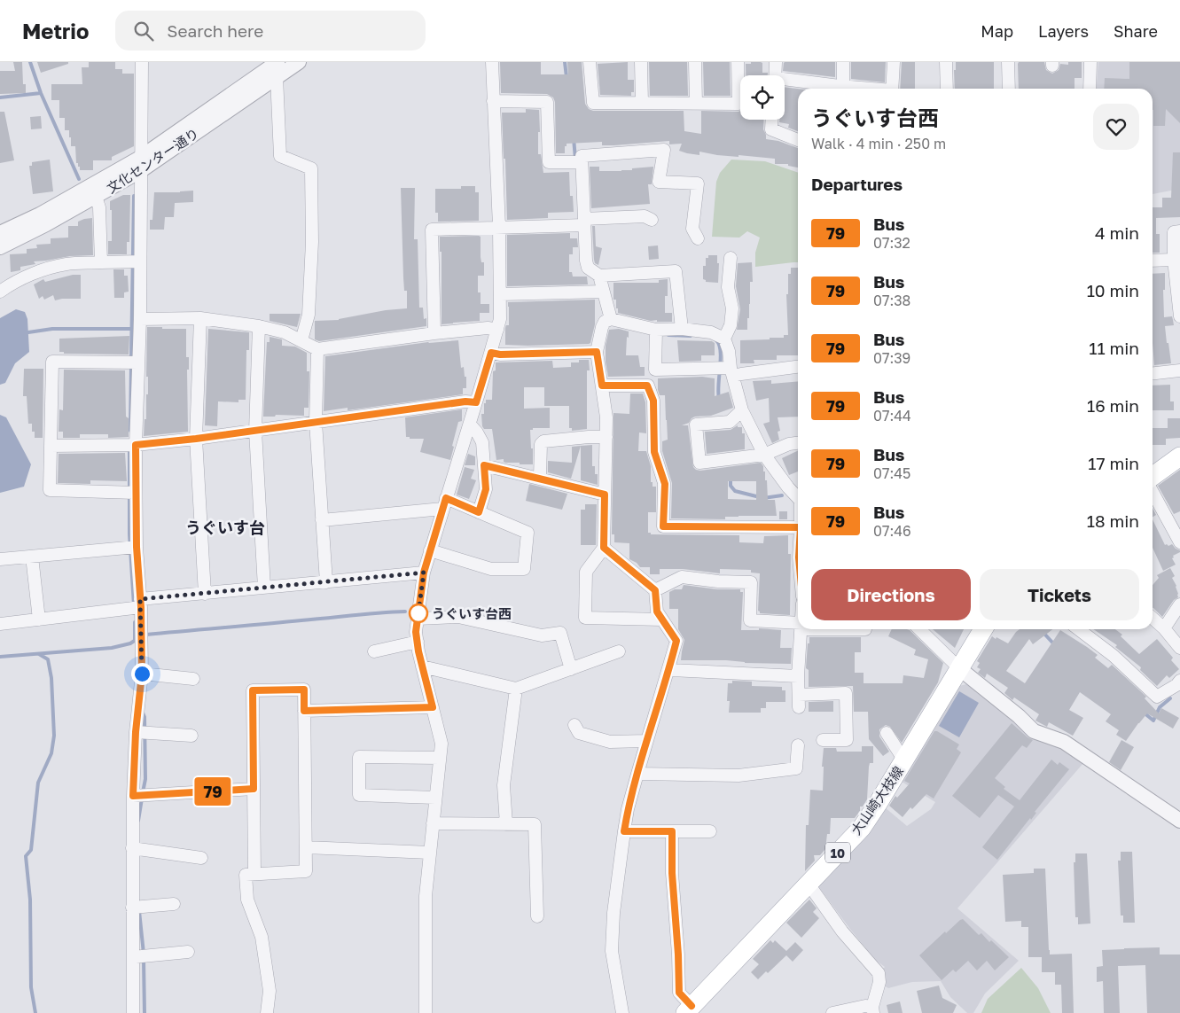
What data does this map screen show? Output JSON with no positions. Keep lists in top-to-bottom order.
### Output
{
  "streets": {
    "main road": ["大山崎大枝線", "10"],
    "street": ["文化センター通り"]
  },
  "districts": ["うぐいす台"],
  "places": ["うぐいす台西"],
  "lines": ["bus line 79"],
  "page": {
    "header": "Metrio",
    "search": "Search here",
    "nav": ["Map", "Layers", "Share"],
    "on_map": "79",
    "heading": [
      ["うぐいす台西", "Walk · 4 min · 250 m"],
      "Departures"
    ],
    "list": [
      {
        "mark": "79",
        "name": "Bus",
        "note": "07:32",
        "value": "4 min"
      },
      {
        "mark": "79",
        "name": "Bus",
        "note": "07:38",
        "value": "10 min"
      },
      {
        "mark": "79",
        "name": "Bus",
        "note": "07:39",
        "value": "11 min"
      },
      {
        "mark": "79",
        "name": "Bus",
        "note": "07:44",
        "value": "16 min"
      },
      {
        "mark": "79",
        "name": "Bus",
        "note": "07:45",
        "value": "17 min"
      },
      {
        "mark": "79",
        "name": "Bus",
        "note": "07:46",
        "value": "18 min"
      }
    ],
    "buttons": ["Directions", "Tickets"]
  }
}
